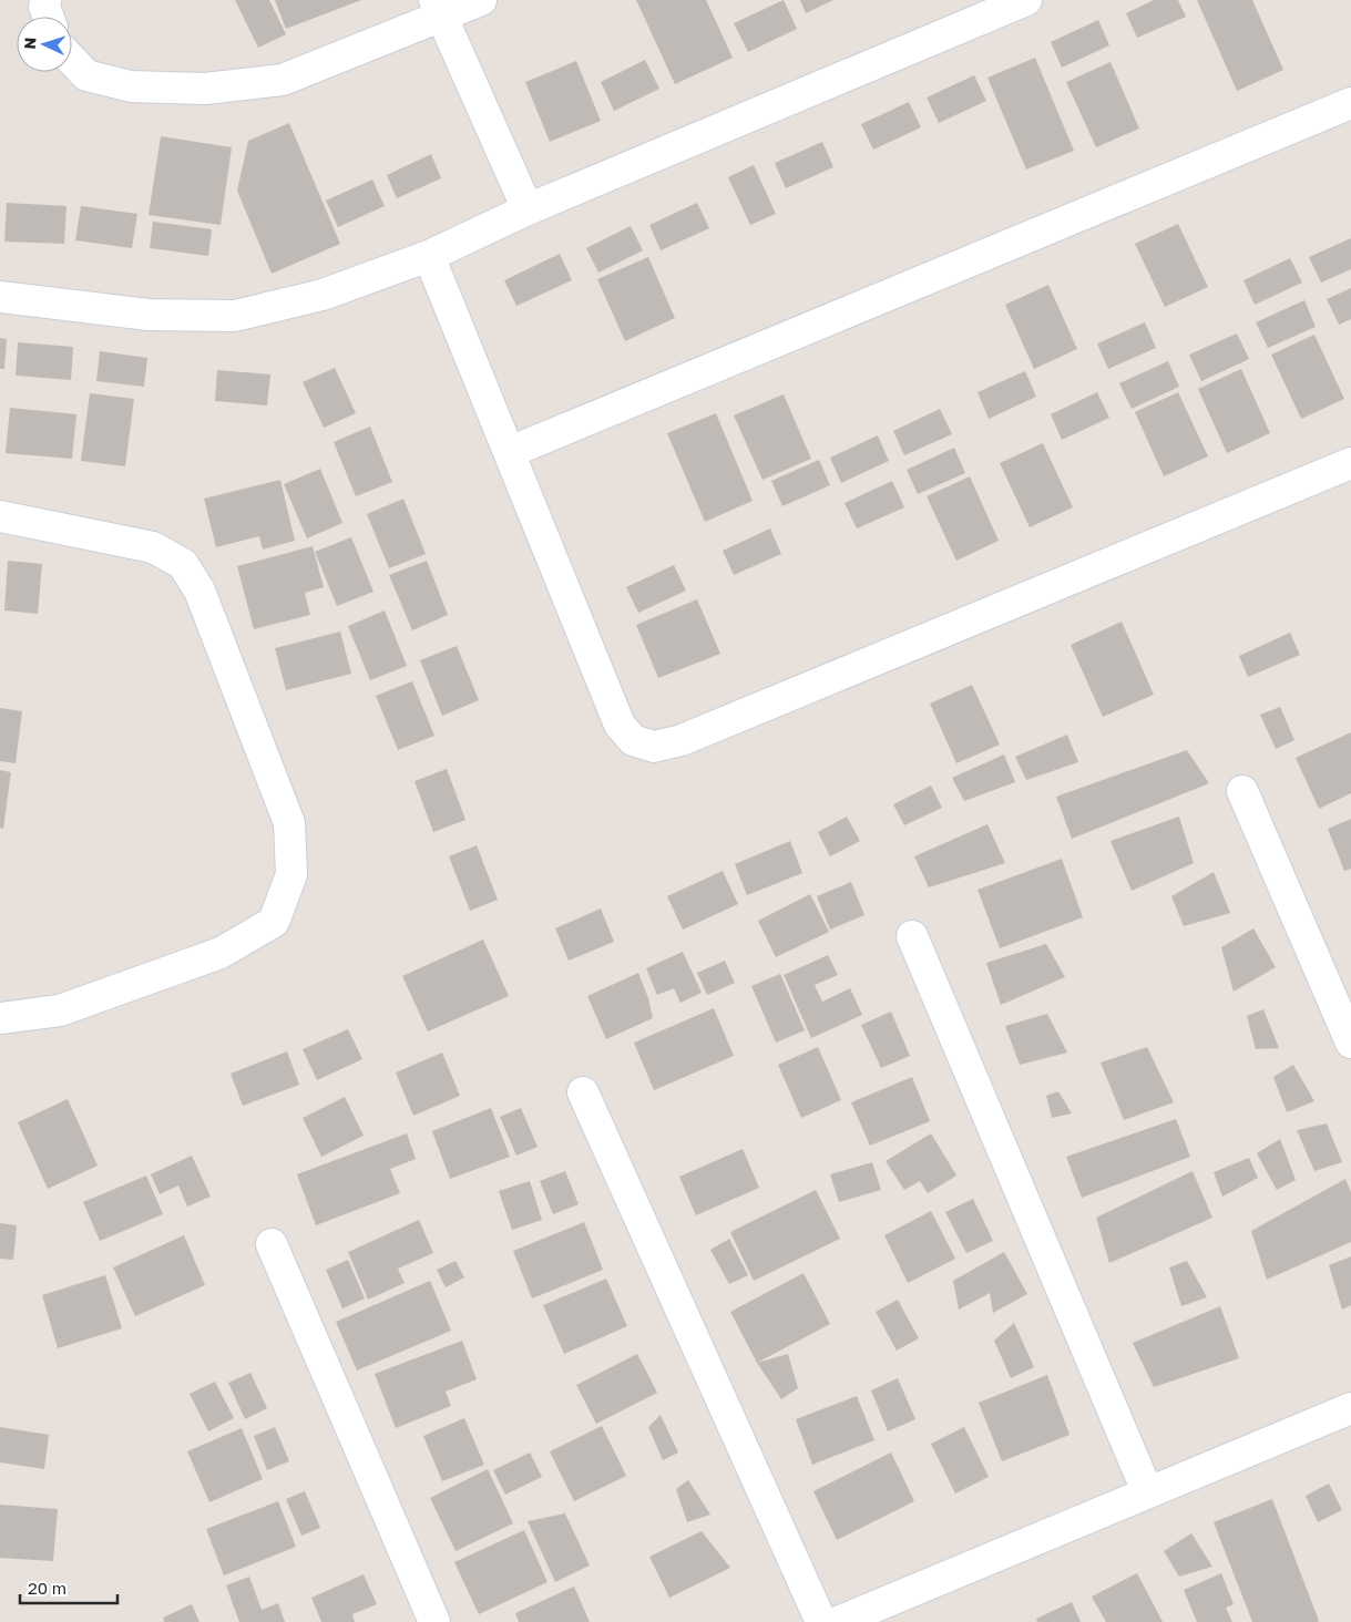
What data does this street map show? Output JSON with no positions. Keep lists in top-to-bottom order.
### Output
{
  "scale_bar": "20 m",
  "north": "left"
}
